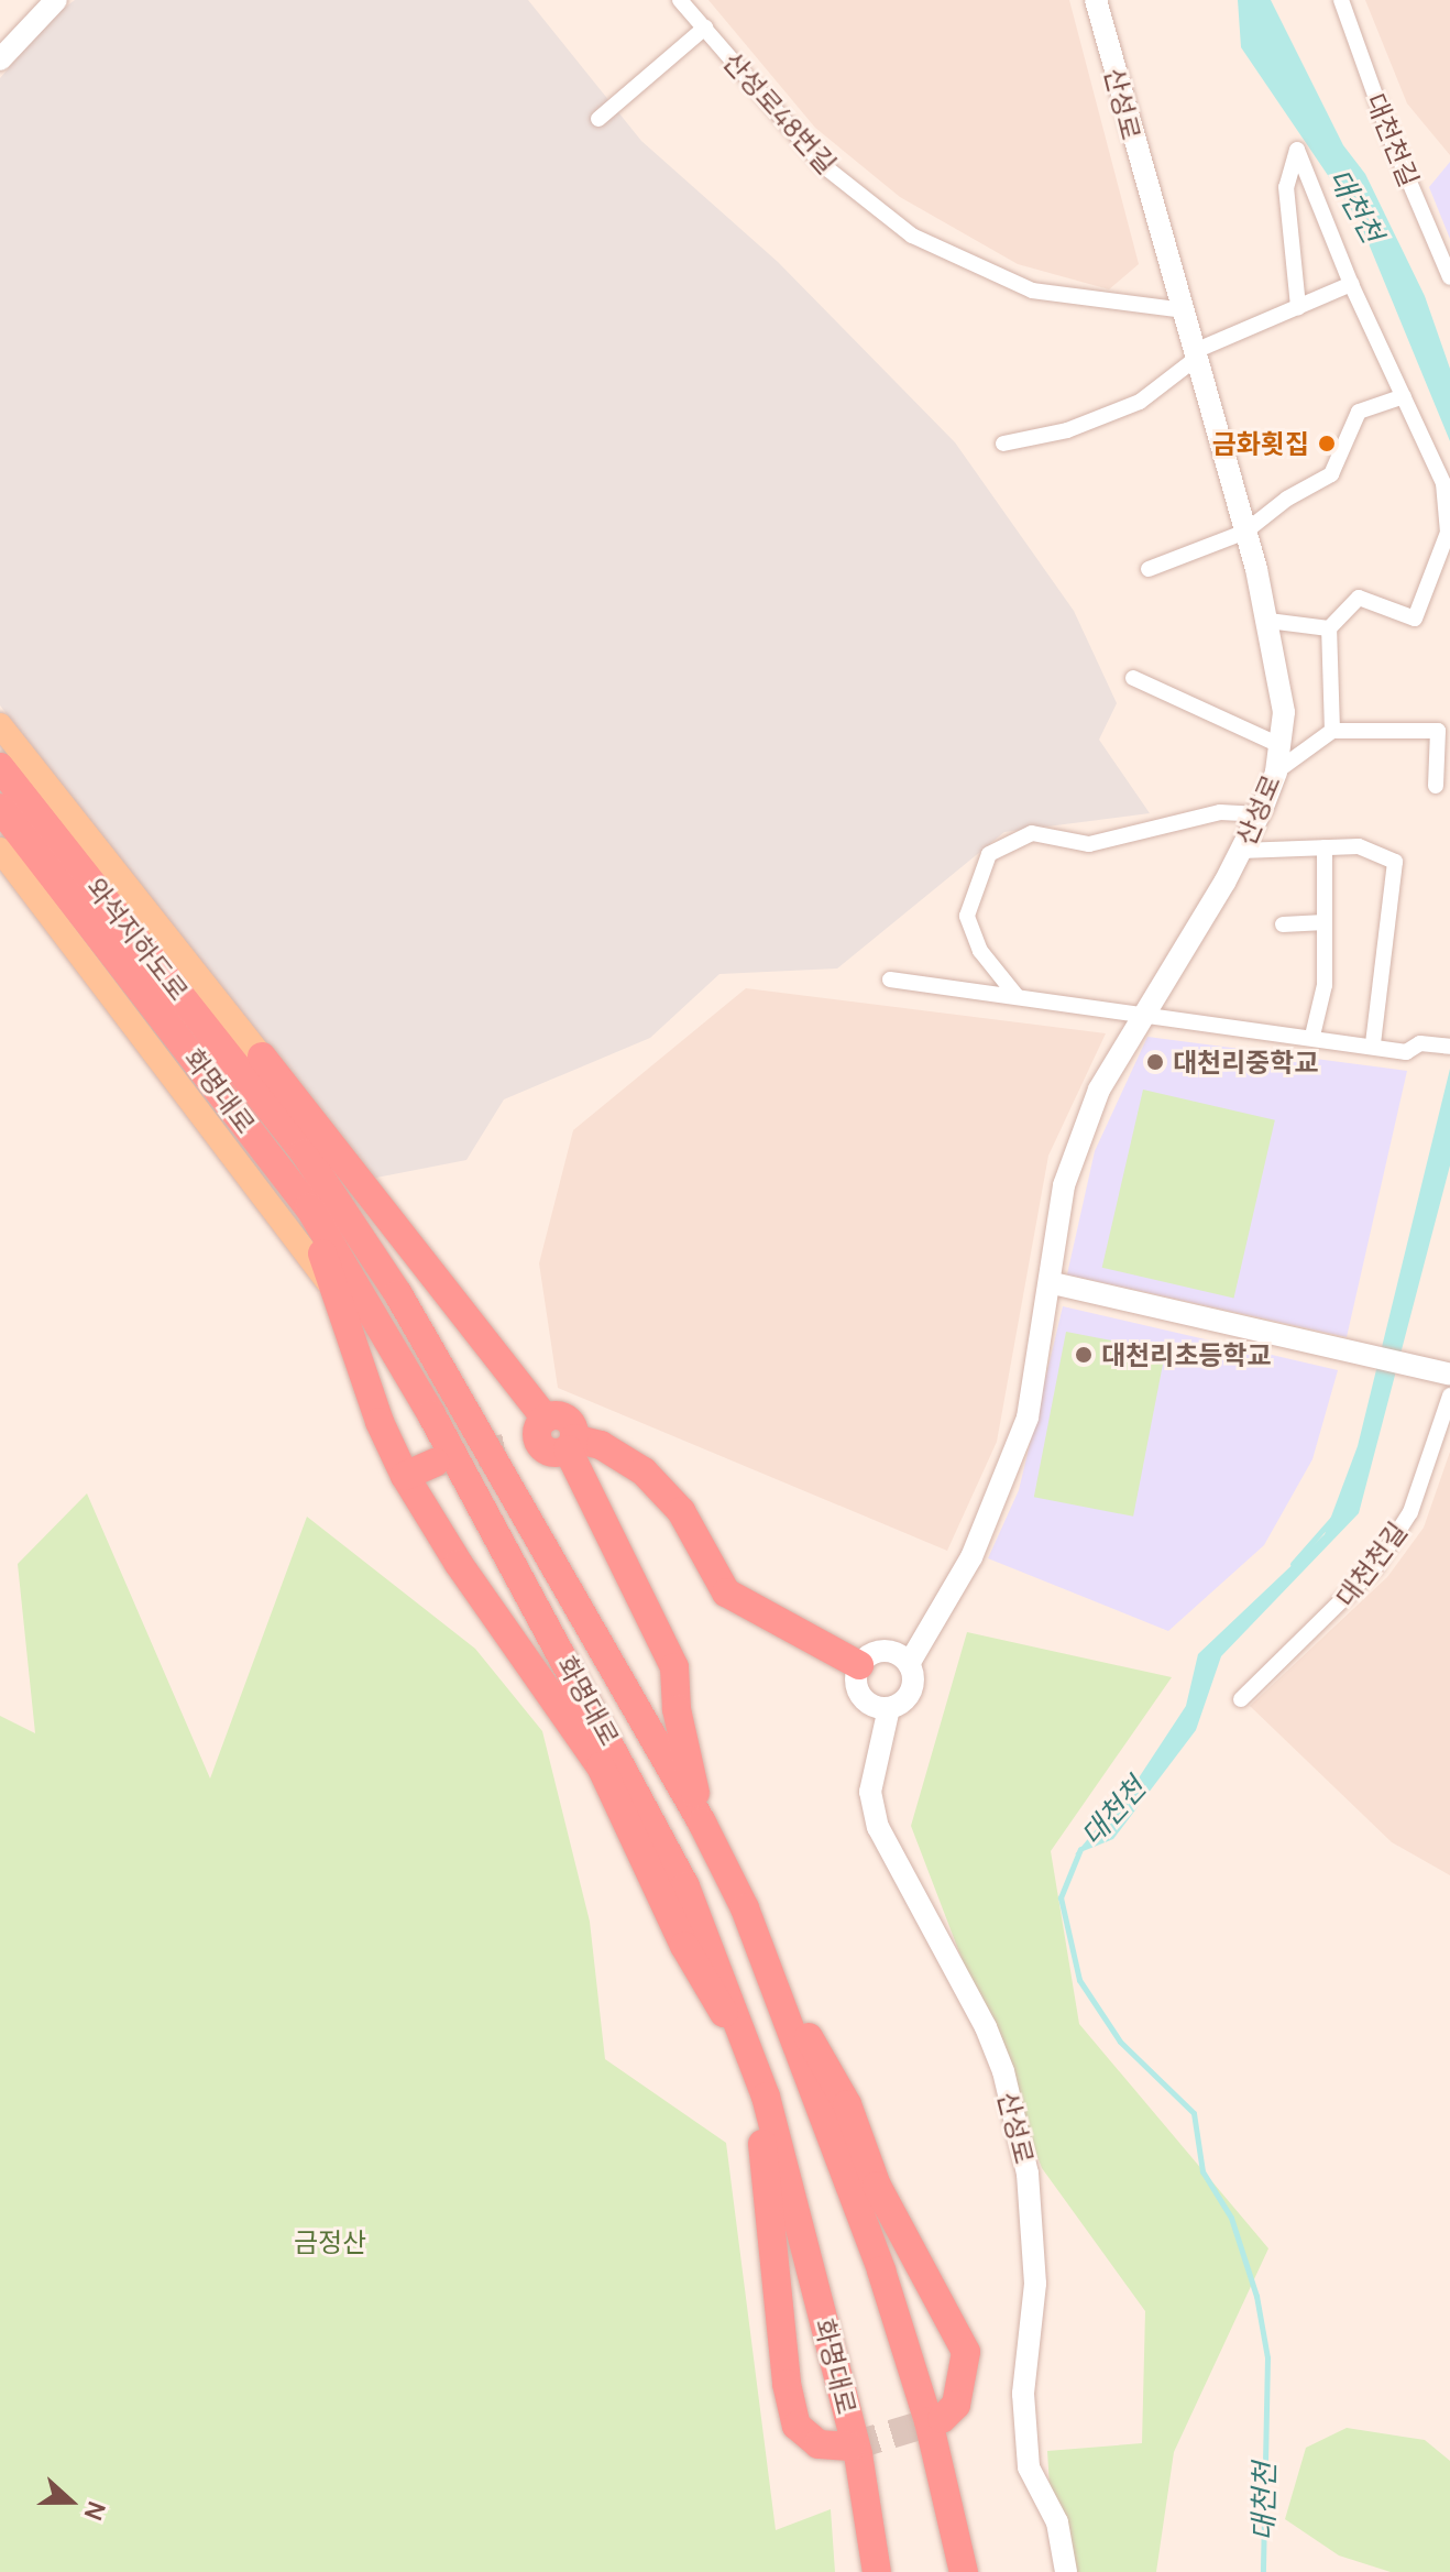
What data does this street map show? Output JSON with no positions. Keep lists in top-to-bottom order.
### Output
{
  "streets": {
    "highway": ["와석지하도로", "화명대로"],
    "main road": ["산성로"],
    "street": ["산성로48번길", "대천천길"]
  },
  "crossings": [
    ["산성로", "산성로48번길"],
    ["와석지하도로", "화명대로"]
  ],
  "water": ["대천천"],
  "parks": ["금정산"],
  "places": ["금화횟집", "대천리중학교", "대천리초등학교"],
  "north": "right"
}
